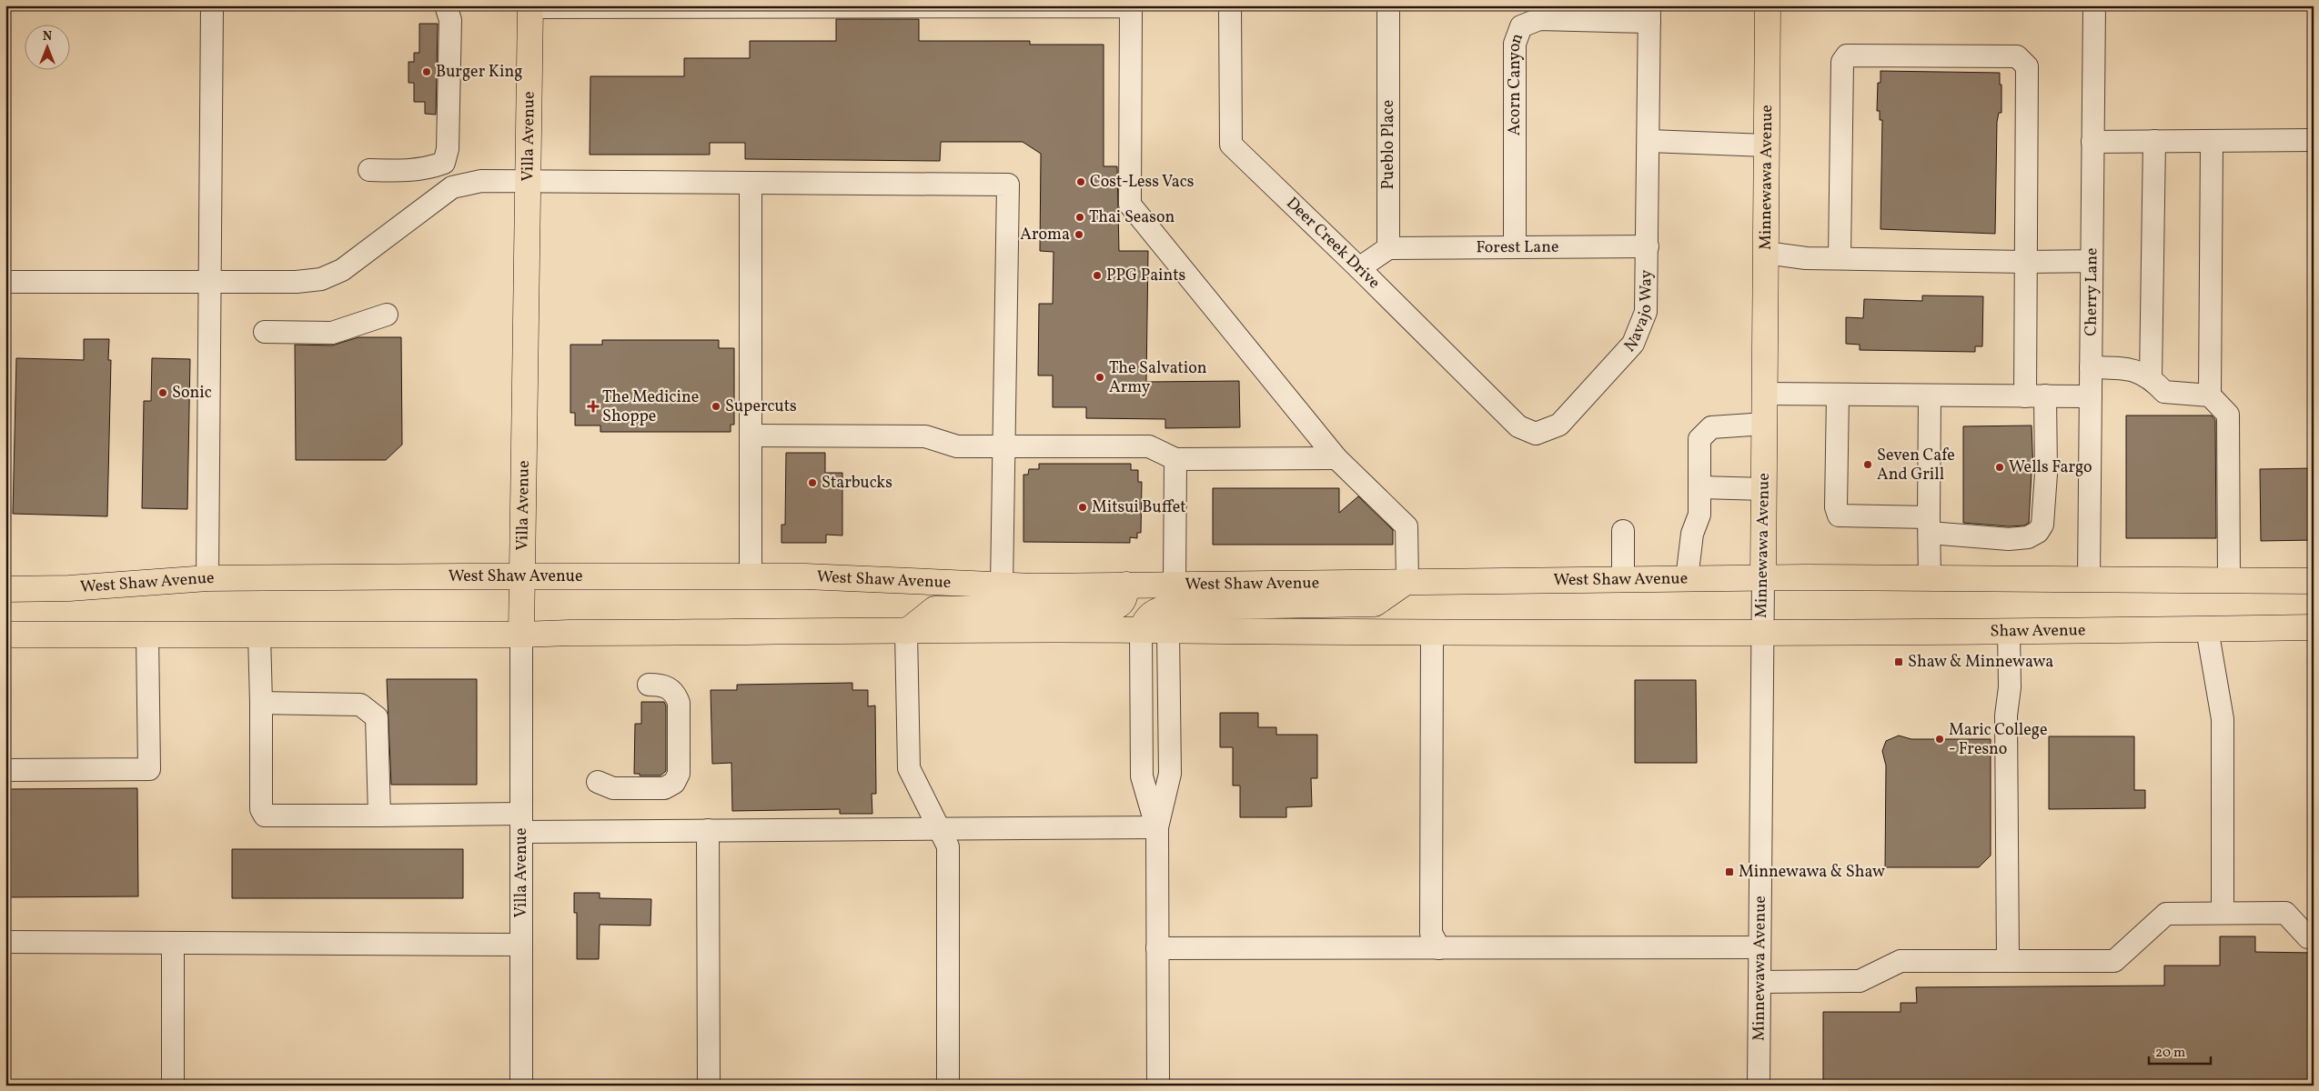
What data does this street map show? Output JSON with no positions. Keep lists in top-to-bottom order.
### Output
{
  "streets": {
    "main road": [
      "Villa Avenue",
      "Minnewawa Avenue",
      "West Shaw Avenue",
      "Shaw Avenue"
    ],
    "street": [
      "Acorn Canyon",
      "Pueblo Place",
      "Deer Creek Drive",
      "Forest Lane",
      "Cherry Lane",
      "Navajo Way"
    ]
  },
  "crossings": [
    ["Acorn Canyon", "Forest Lane"],
    ["Acorn Canyon", "Navajo Way"],
    ["Villa Avenue", "West Shaw Avenue"],
    ["Pueblo Place", "Forest Lane"],
    ["Minnewawa Avenue", "West Shaw Avenue"],
    ["Minnewawa Avenue", "Shaw Avenue"],
    ["Deer Creek Drive", "Navajo Way"],
    ["Forest Lane", "Navajo Way"]
  ],
  "places": {
    "other": [
      "Burger King",
      "Cost-Less Vacs",
      "Thai Season",
      "Aroma",
      "PPG Paints",
      "The Salvation Army",
      "Sonic",
      "Supercuts",
      "Seven Cafe And Grill",
      "Wells Fargo",
      "Starbucks",
      "Mitsui Buffet",
      "Maric College - Fresno"
    ],
    "health": ["The Medicine Shoppe"],
    "transit": ["Shaw & Minnewawa", "Minnewawa & Shaw"]
  },
  "scale_bar": "20 m",
  "north": "top"
}
